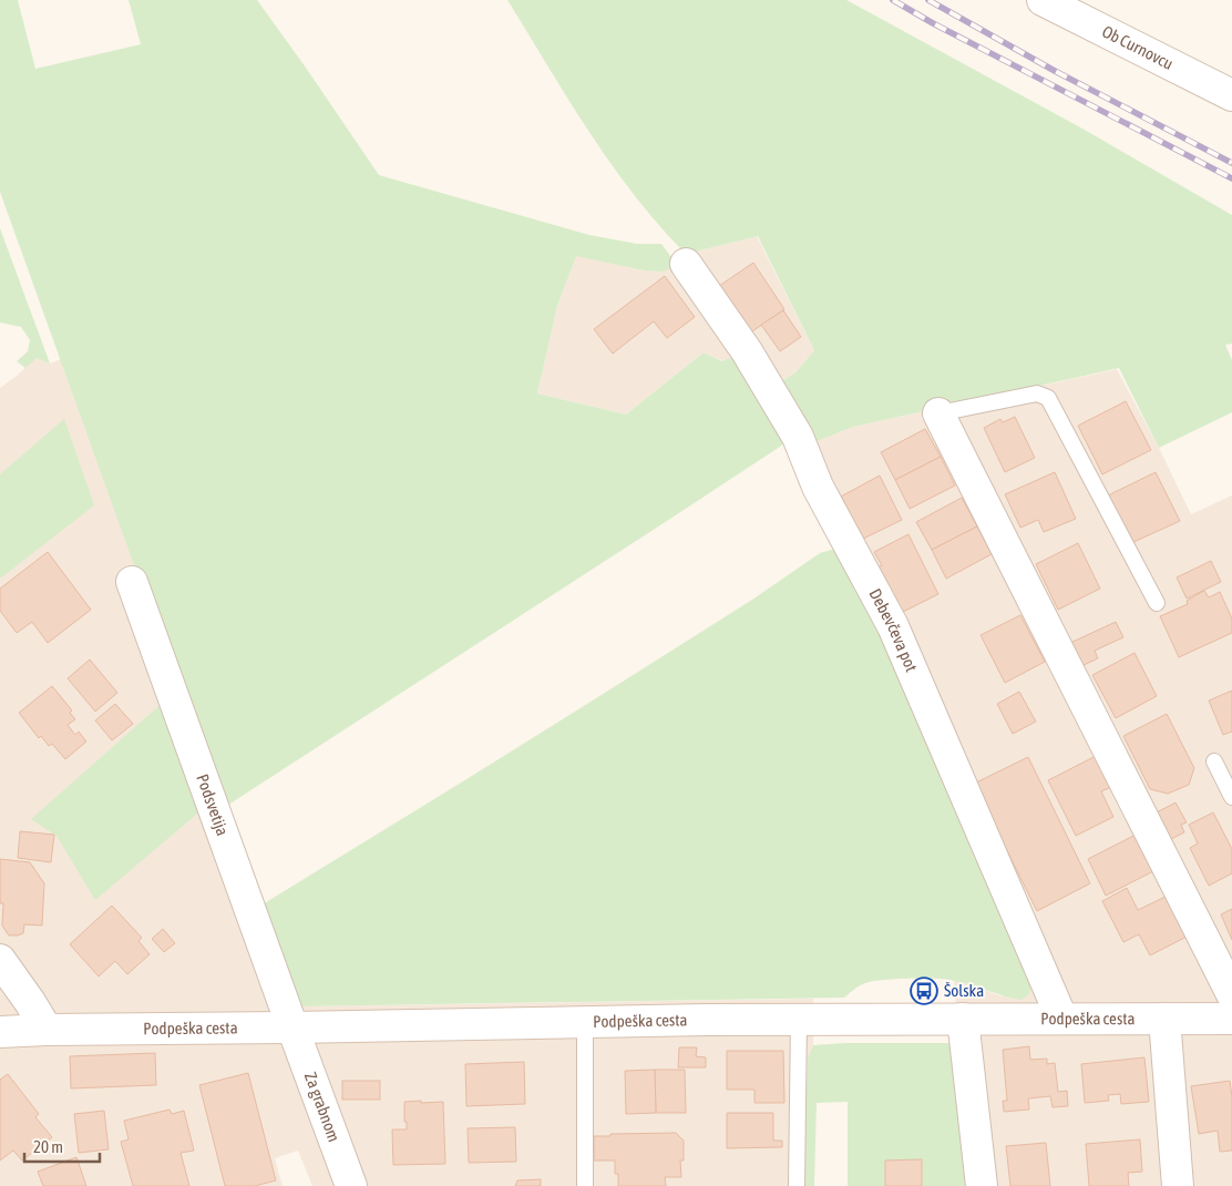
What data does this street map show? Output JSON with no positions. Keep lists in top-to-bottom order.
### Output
{
  "streets": {
    "street": [
      "Ob Curnovcu",
      "Debevčeva pot",
      "Podsvetija",
      "Podpeška cesta",
      "Za grabnom"
    ]
  },
  "crossings": [
    ["Debevčeva pot", "Podpeška cesta"],
    ["Podsvetija", "Podpeška cesta"],
    ["Podsvetija", "Za grabnom"],
    ["Podpeška cesta", "Za grabnom"]
  ],
  "places": {
    "bus stop": ["Šolska"]
  },
  "scale_bar": "20 m"
}
